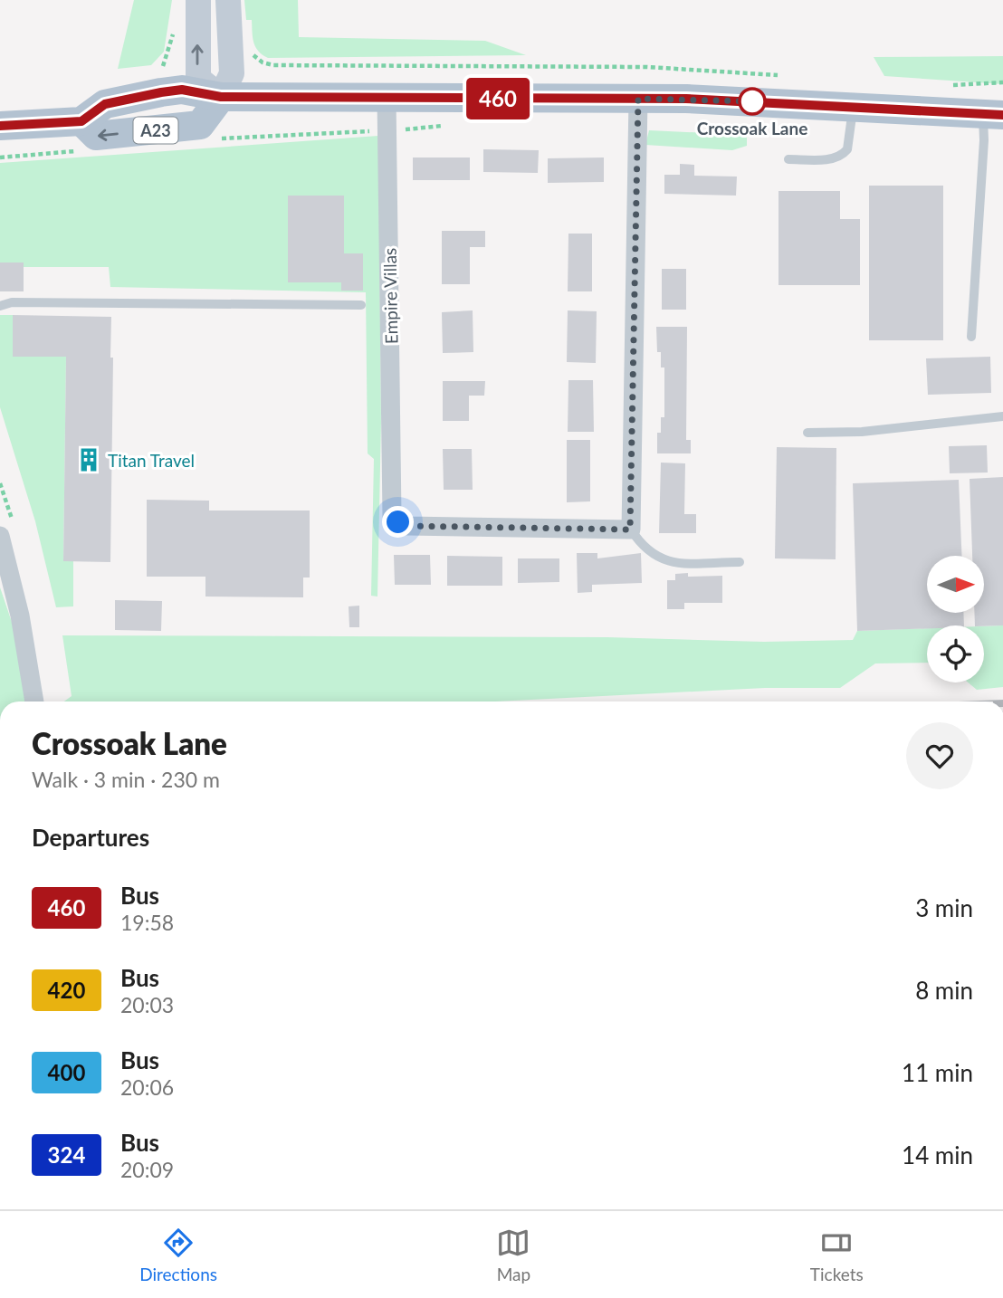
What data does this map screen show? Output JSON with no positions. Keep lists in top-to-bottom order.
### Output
{
  "streets": {
    "main road": ["A23"],
    "street": ["Empire Villas"]
  },
  "crossings": [
    ["A23", "Empire Villas"]
  ],
  "places": {
    "other": ["Crossoak Lane"],
    "building": ["Titan Travel"]
  },
  "lines": ["bus line 460"],
  "north": "right",
  "page": {
    "on_map": "460",
    "heading": [
      ["Crossoak Lane", "Walk · 3 min · 230 m"],
      "Departures"
    ],
    "list": [
      {
        "mark": "460",
        "name": "Bus",
        "note": "19:58",
        "value": "3 min"
      },
      {
        "mark": "420",
        "name": "Bus",
        "note": "20:03",
        "value": "8 min"
      },
      {
        "mark": "400",
        "name": "Bus",
        "note": "20:06",
        "value": "11 min"
      },
      {
        "mark": "324",
        "name": "Bus",
        "note": "20:09",
        "value": "14 min"
      }
    ],
    "tabs": ["Directions", "Map", "Tickets"]
  }
}
